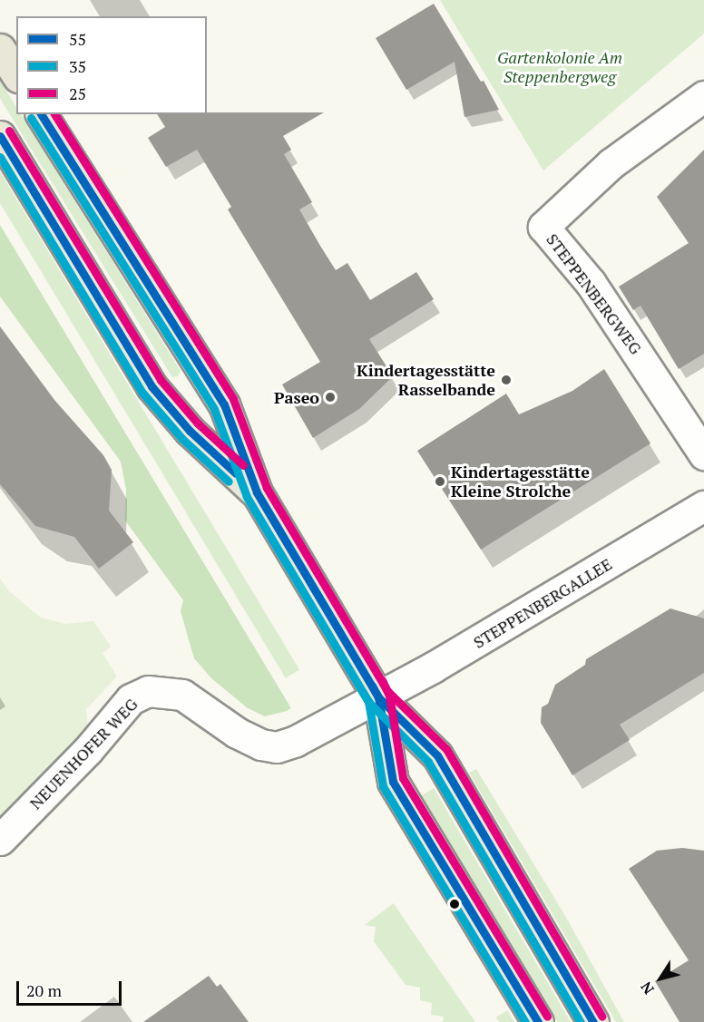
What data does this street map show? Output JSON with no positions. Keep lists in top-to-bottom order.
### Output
{
  "streets": {
    "street": ["STEPPENBERGWEG", "STEPPENBERGALLEE", "NEUENHOFER WEG"]
  },
  "crossings": [
    ["STEPPENBERGALLEE", "NEUENHOFER WEG"]
  ],
  "parks": ["Gartenkolonie Am Steppenbergweg"],
  "places": ["Kindertagesstätte Rasselbande", "Paseo", "Kindertagesstätte Kleine Strolche"],
  "lines": ["transit line 55", "transit line 25", "transit line 35"],
  "legend": ["55", "35", "25"],
  "scale_bar": "20 m",
  "north": "bottom left"
}
